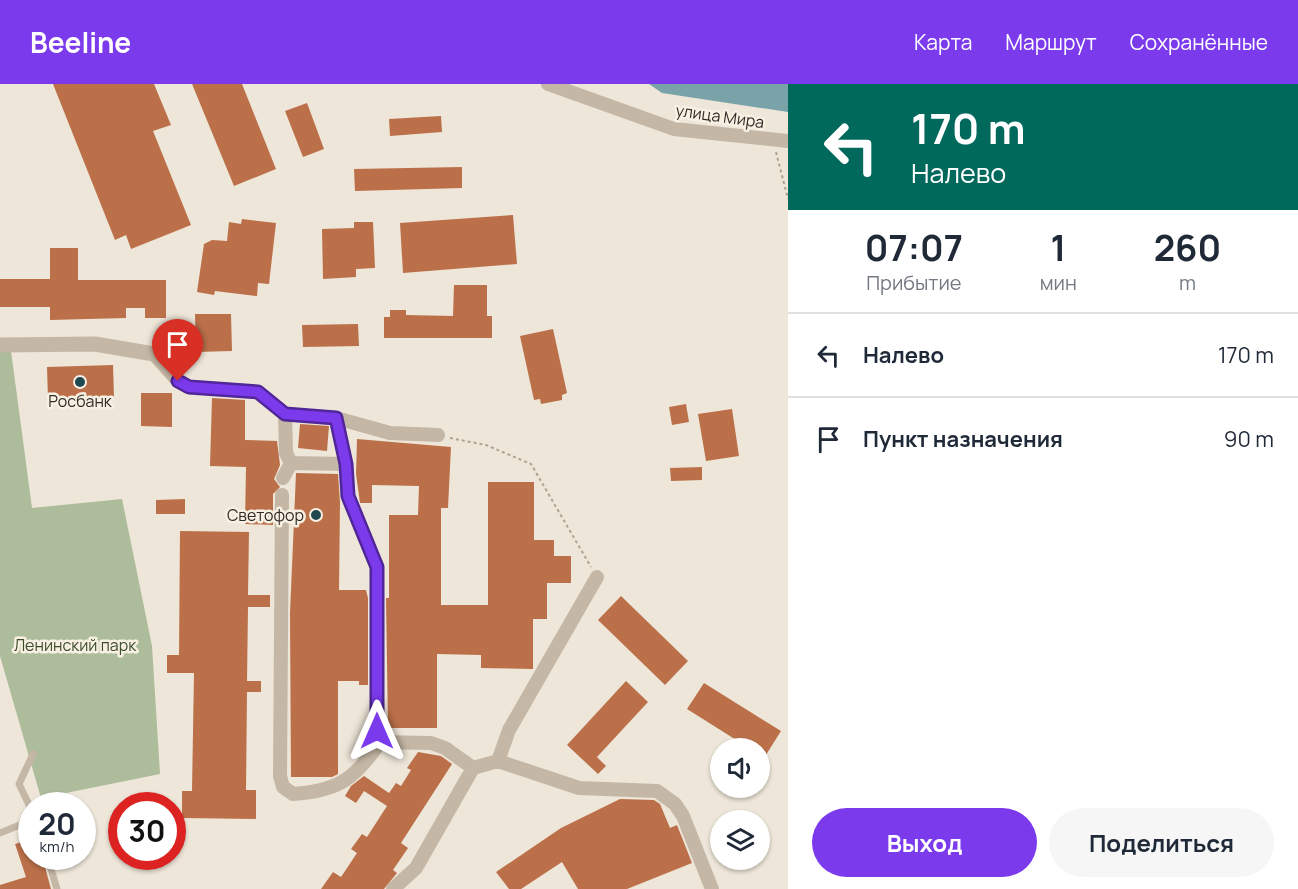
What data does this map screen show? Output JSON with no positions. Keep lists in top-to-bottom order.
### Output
{
  "streets": {
    "street": ["улица Мира"]
  },
  "parks": ["Ленинский парк"],
  "places": ["Росбанк", "Светофор"],
  "page": {
    "header": "Beeline",
    "nav": ["Карта", "Маршрут", "Сохранённые"],
    "turn": ["170 m", "Налево"],
    "eta": [
      "07:07",
      "Прибытие",
      "1",
      "мин",
      "260",
      "m"
    ],
    "list": [
      {
        "name": "Налево",
        "value": "170 m"
      },
      {
        "name": "Пункт назначения",
        "value": "90 m"
      }
    ],
    "speed": "20 km/h",
    "limit": "30",
    "buttons": ["Выход", "Поделиться"]
  }
}
